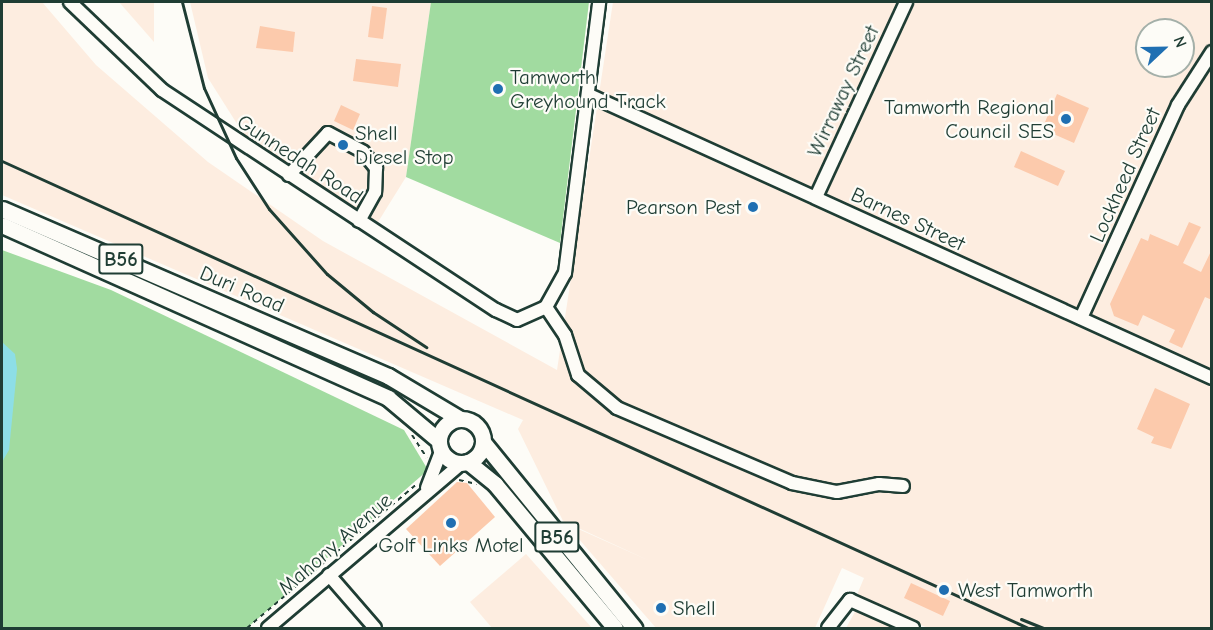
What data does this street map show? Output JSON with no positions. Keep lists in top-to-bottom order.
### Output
{
  "streets": {
    "main road": ["B56", "Duri Road"],
    "street": [
      "Wirraway Street",
      "Gunnedah Road",
      "Lockheed Street",
      "Barnes Street",
      "Mahony Avenue"
    ]
  },
  "crossings": [
    ["Wirraway Street", "Barnes Street"],
    ["Lockheed Street", "Barnes Street"],
    ["B56", "Duri Road"],
    ["B56", "Mahony Avenue"],
    ["Duri Road", "Mahony Avenue"]
  ],
  "places": [
    "Tamworth Greyhound Track",
    "Tamworth Regional Council SES",
    "Shell Diesel Stop",
    "Pearson Pest",
    "Golf Links Motel",
    "West Tamworth",
    "Shell"
  ],
  "north": "right"
}
